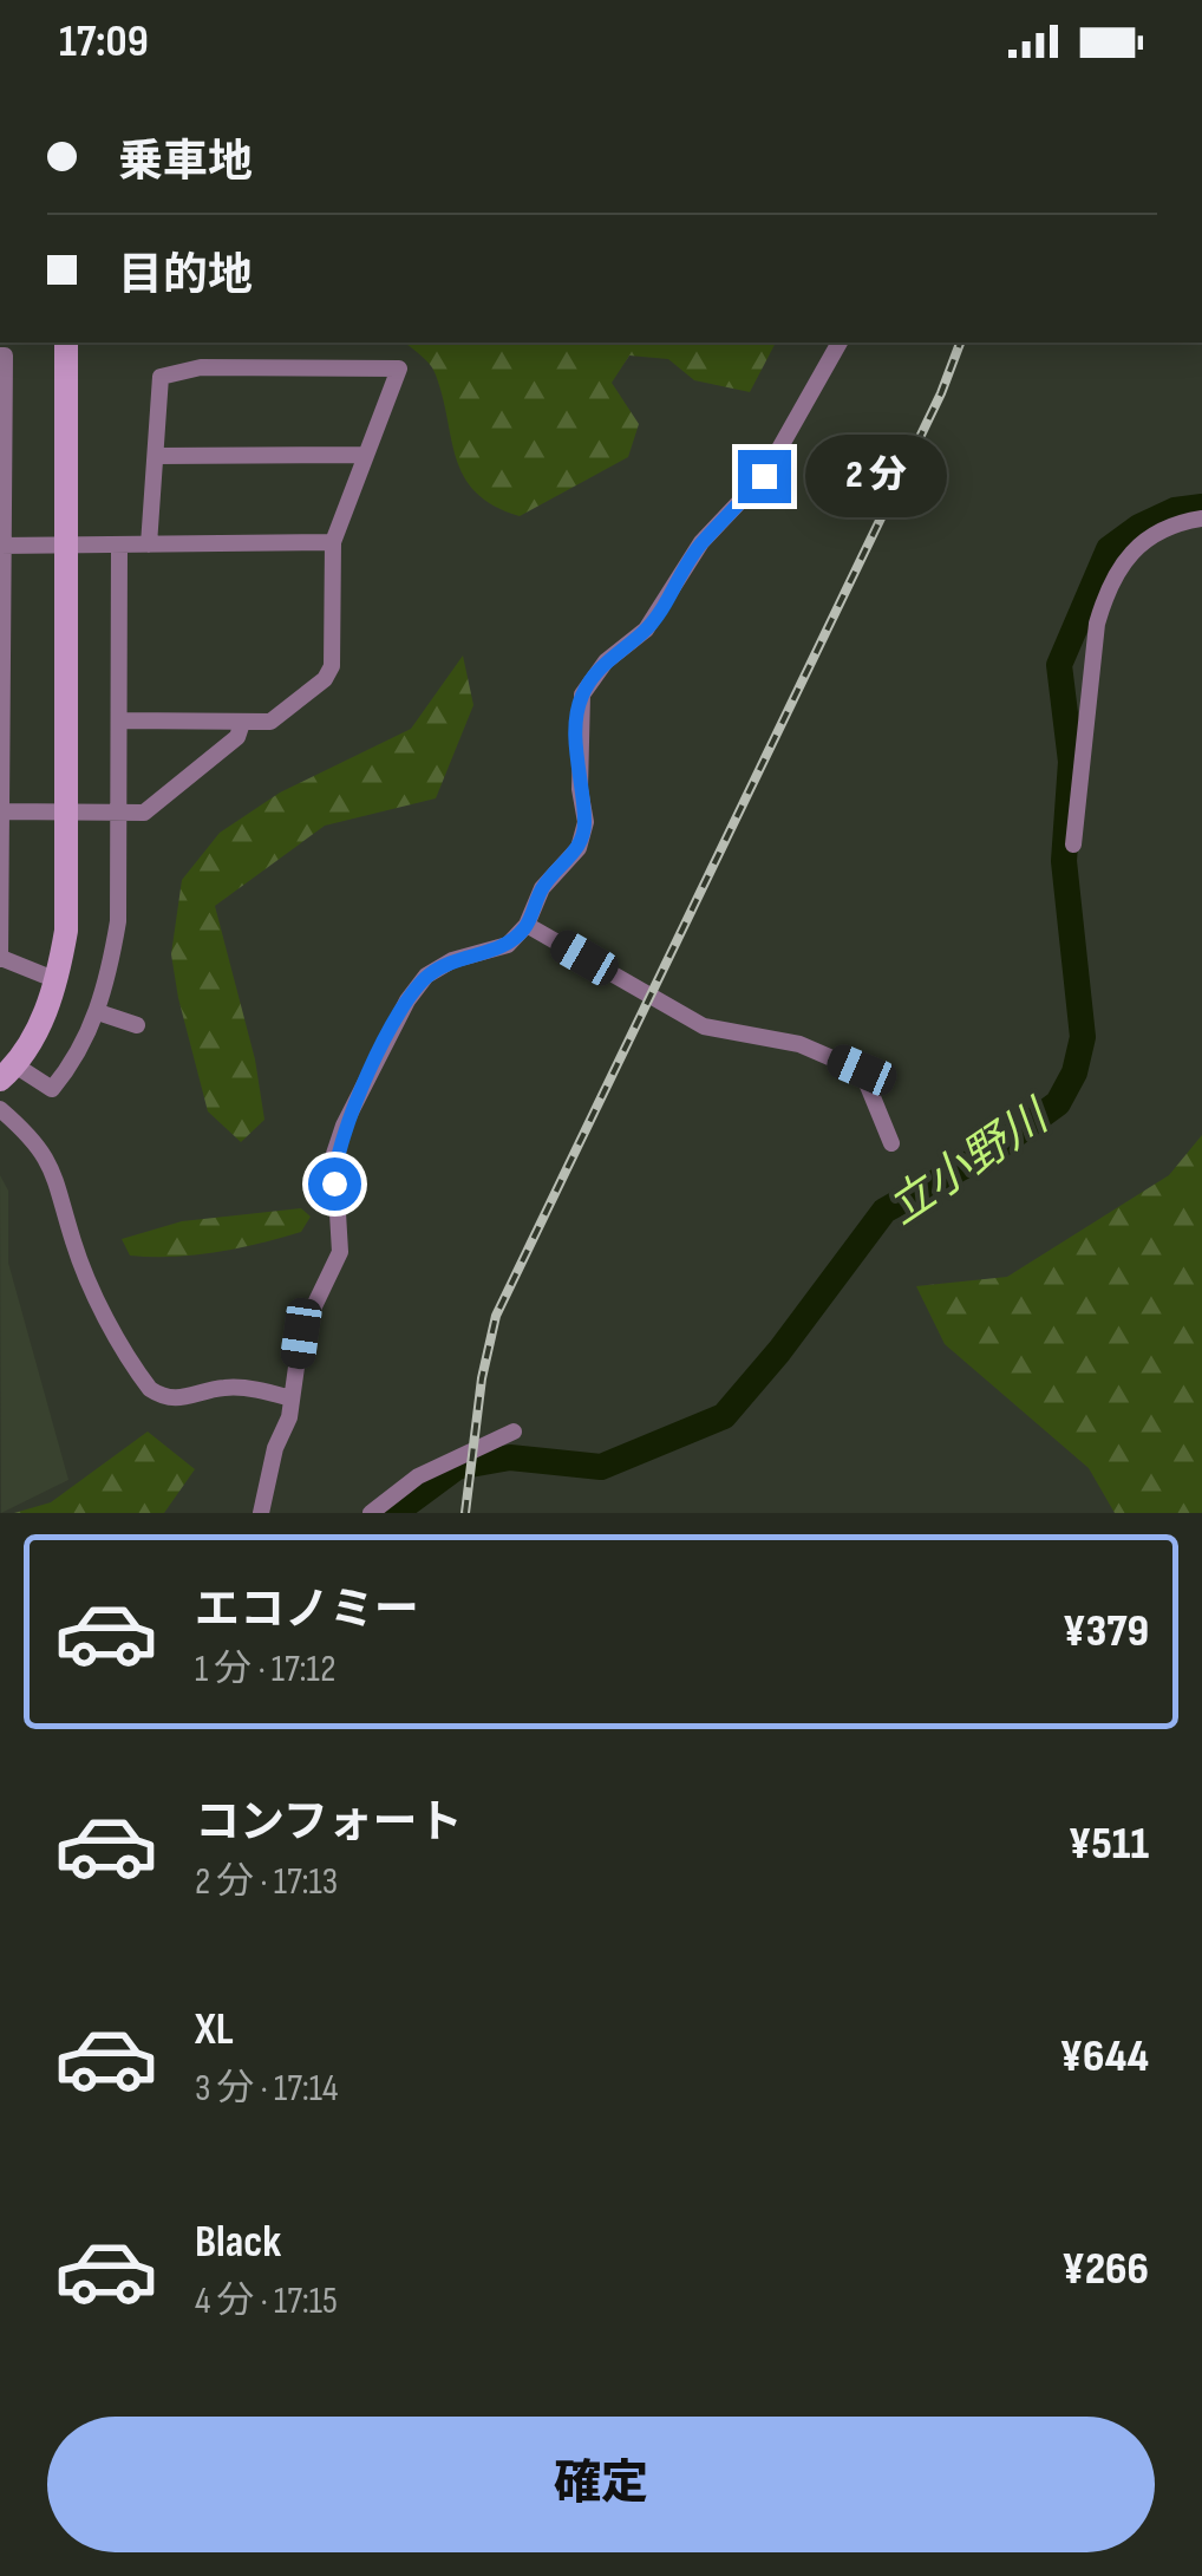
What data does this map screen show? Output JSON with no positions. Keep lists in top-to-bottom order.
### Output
{
  "water": ["立小野川"],
  "page": {
    "status": "17:09",
    "banner": ["乗車地", "目的地"],
    "bubble": "2 分",
    "list": [
      {
        "name": "エコノミー",
        "note": "1 分 · 17:12",
        "value": "¥379"
      },
      {
        "name": "コンフォート",
        "note": "2 分 · 17:13",
        "value": "¥511"
      },
      {
        "name": "XL",
        "note": "3 分 · 17:14",
        "value": "¥644"
      },
      {
        "name": "Black",
        "note": "4 分 · 17:15",
        "value": "¥266"
      }
    ],
    "buttons": "確定"
  }
}
